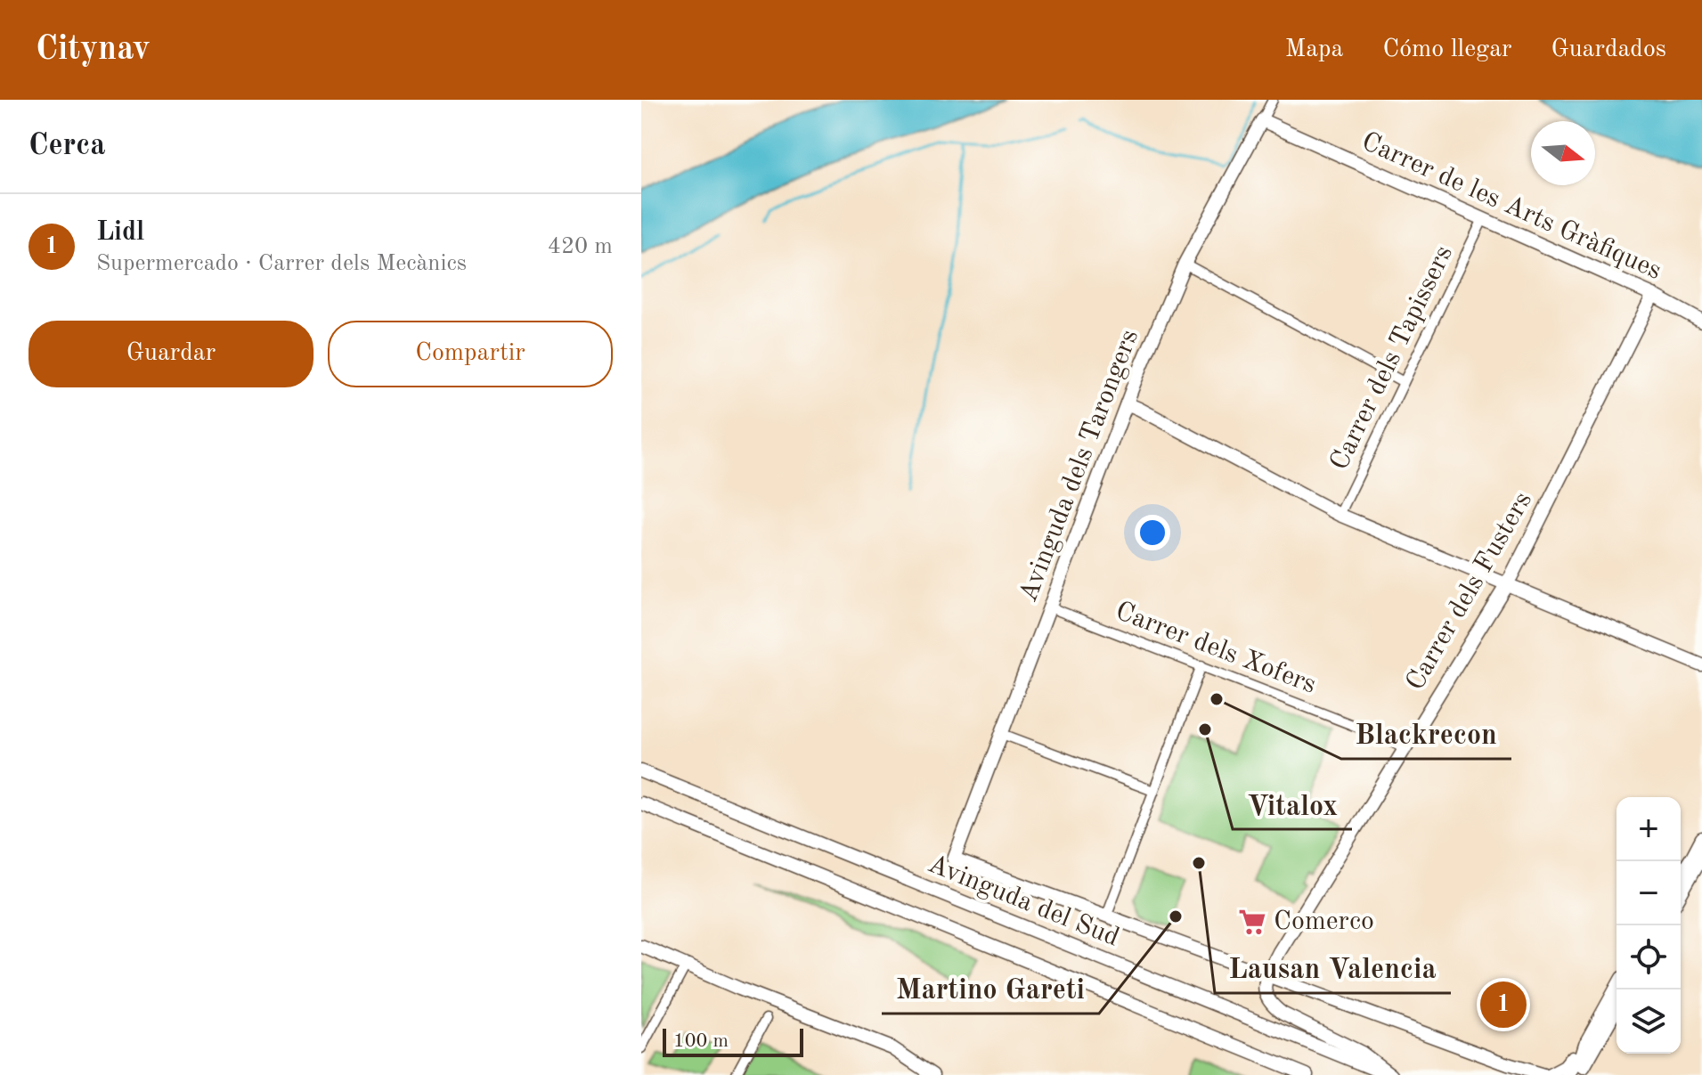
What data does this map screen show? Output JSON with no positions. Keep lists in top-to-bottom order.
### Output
{
  "streets": {
    "street": [
      "Carrer de les Arts Gràfiques",
      "Carrer dels Tapissers",
      "Avinguda dels Tarongers",
      "Carrer dels Fusters",
      "Carrer dels Xofers",
      "Avinguda del Sud"
    ]
  },
  "crossings": [
    ["Carrer de les Arts Gràfiques", "Carrer dels Tapissers"],
    ["Carrer de les Arts Gràfiques", "Avinguda dels Tarongers"],
    ["Carrer de les Arts Gràfiques", "Carrer dels Fusters"],
    ["Avinguda dels Tarongers", "Carrer dels Xofers"],
    ["Carrer dels Fusters", "Carrer dels Xofers"]
  ],
  "places": {
    "other": [
      "Blackrecon",
      "Vitalox",
      "Lausan Valencia",
      "Martino Gareti"
    ],
    "supermarket": ["Comerco"]
  },
  "scale_bar": "100 m",
  "north": "right",
  "page": {
    "header": "Citynav",
    "nav": ["Mapa", "Cómo llegar", "Guardados"],
    "heading": "Cerca",
    "list": [
      {
        "mark": "1",
        "name": "Lidl",
        "note": "Supermercado · Carrer dels Mecànics",
        "value": "420 m"
      }
    ],
    "buttons": ["Guardar", "Compartir"],
    "map_buttons": ["+", "−"],
    "pins": "1",
    "scale": "100 m"
  }
}
